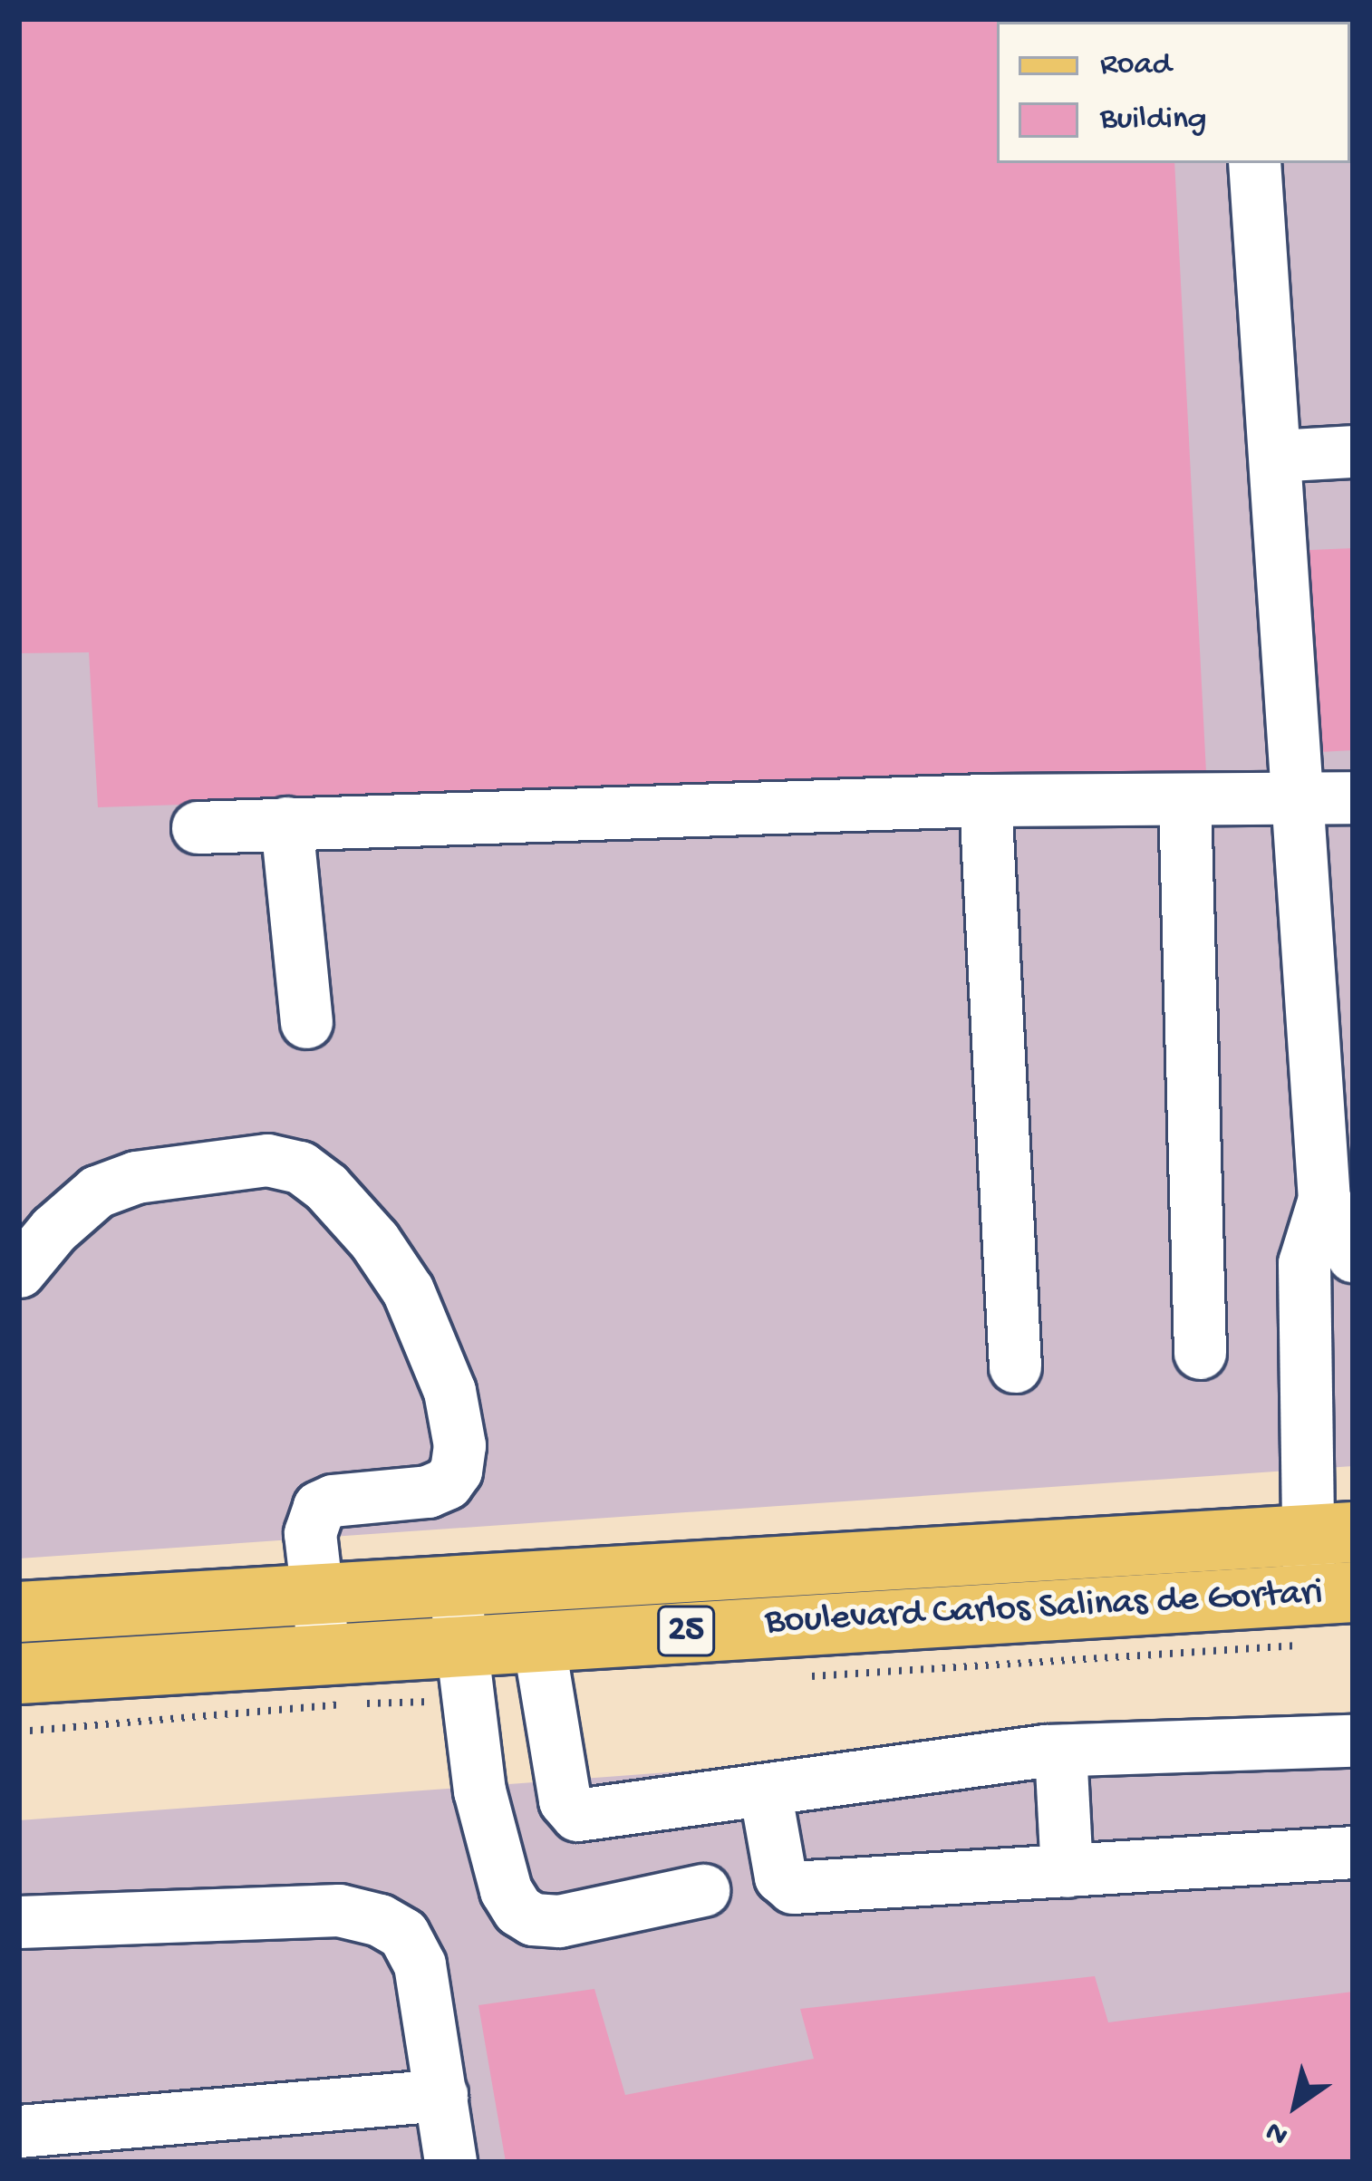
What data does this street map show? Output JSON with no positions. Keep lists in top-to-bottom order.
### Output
{
  "streets": {
    "main road": ["Boulevard Carlos Salinas de Gortari", "25"]
  },
  "legend": ["Road", "Building"],
  "north": "bottom left"
}
